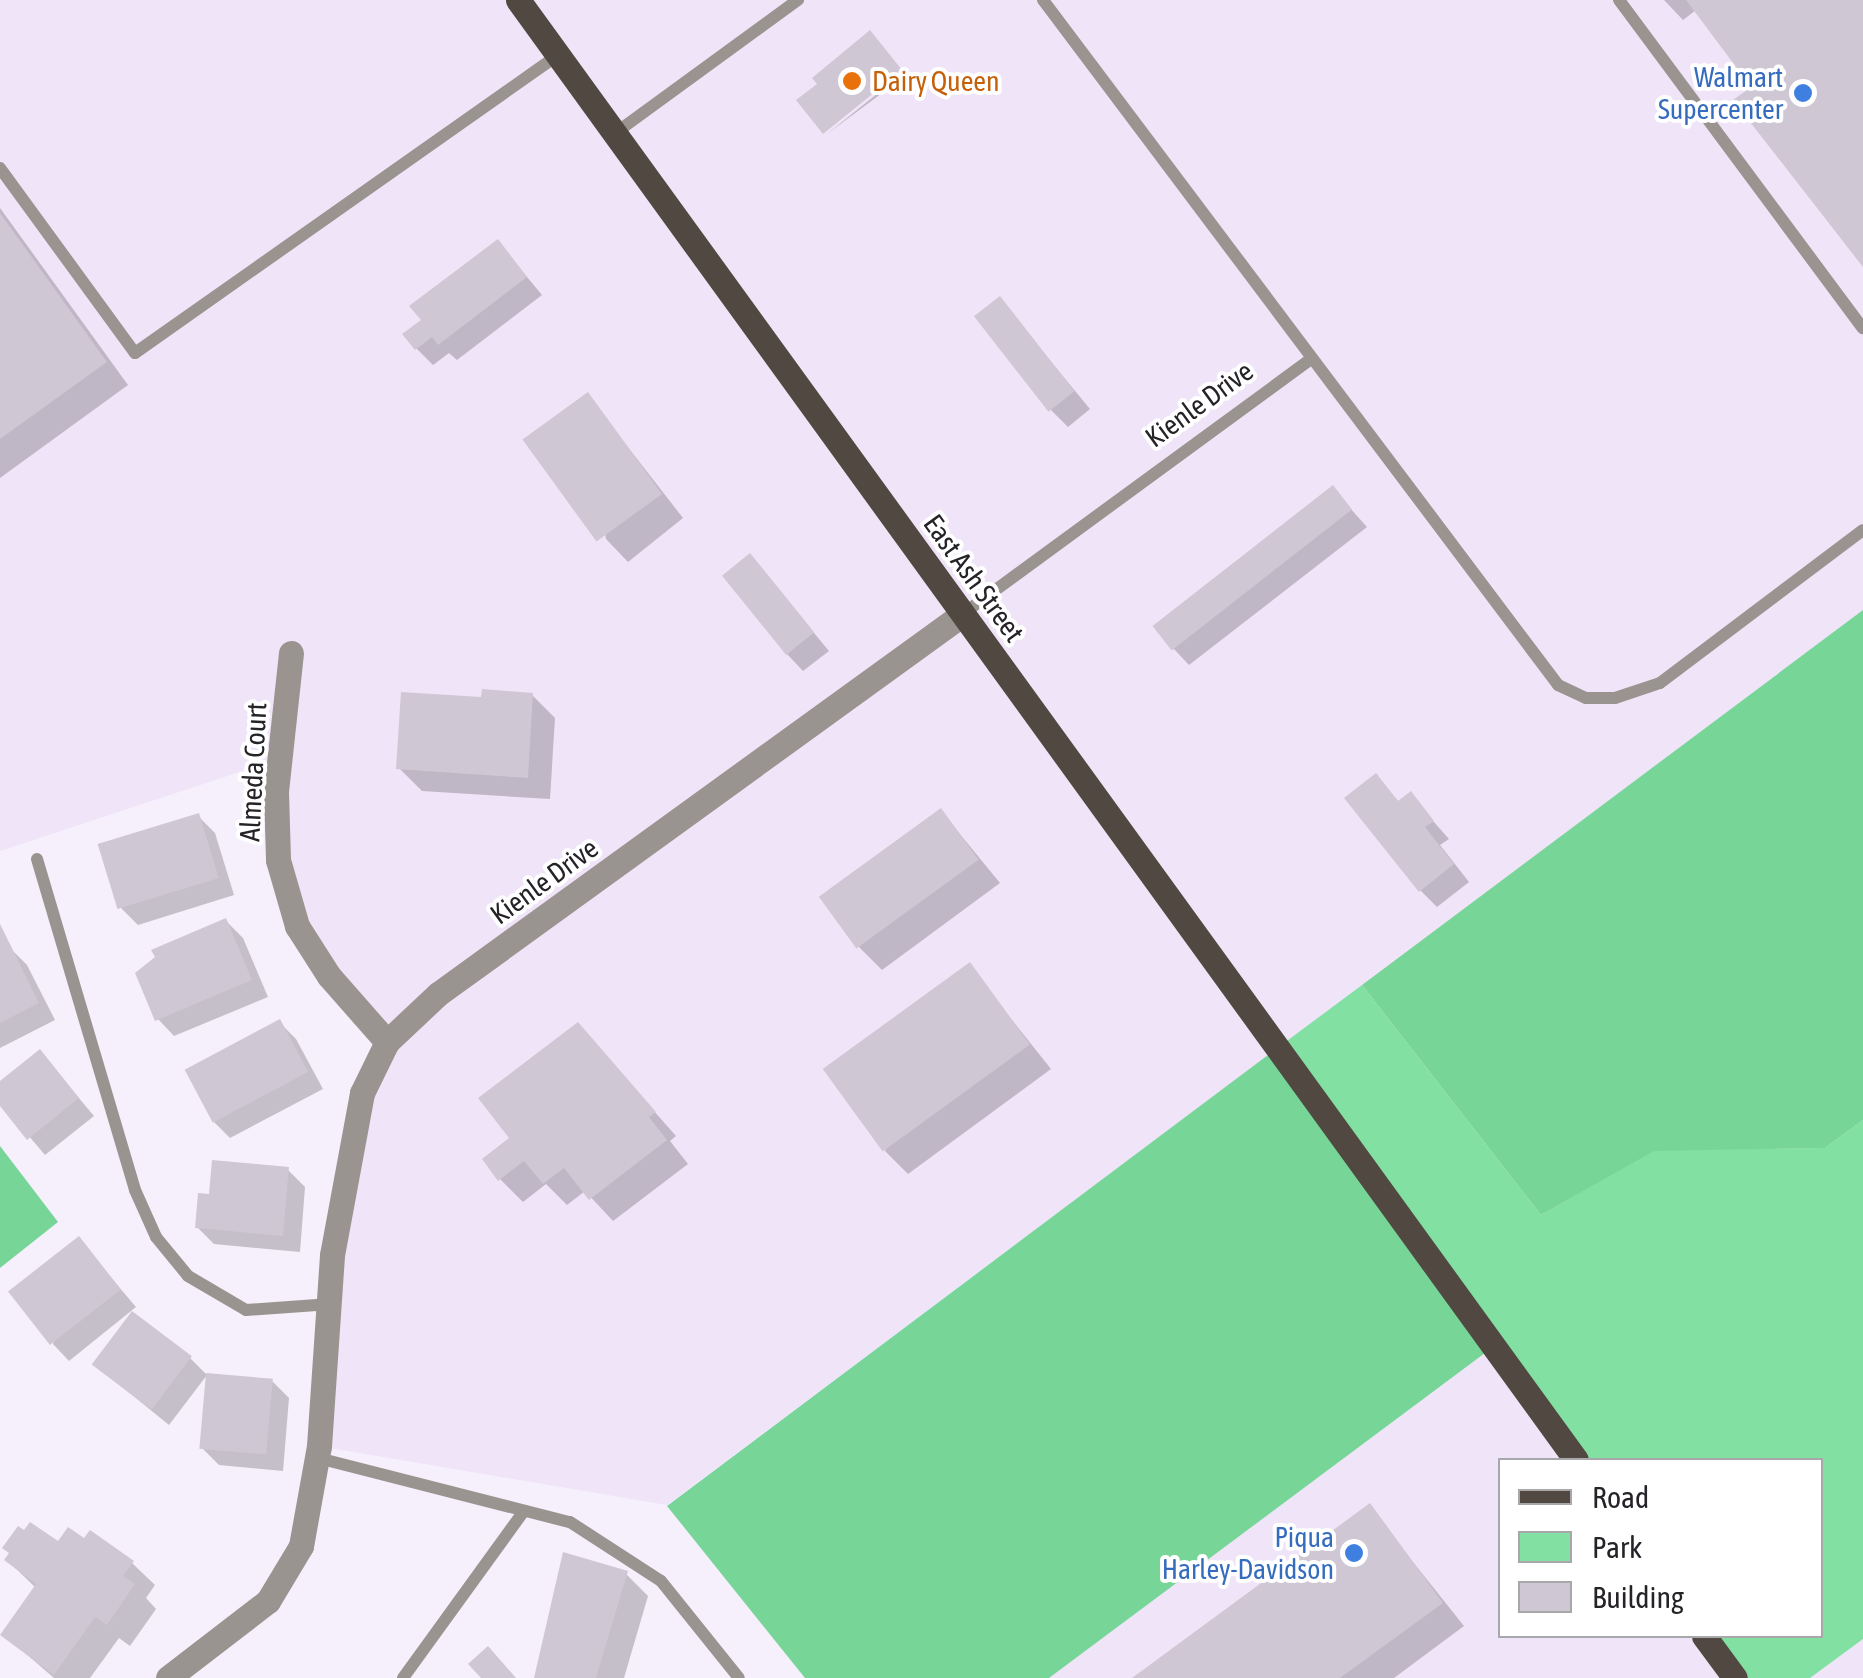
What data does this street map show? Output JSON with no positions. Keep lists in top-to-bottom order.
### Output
{
  "streets": {
    "main road": ["East Ash Street"],
    "street": ["Kienle Drive", "Almeda Court"]
  },
  "crossings": [
    ["Kienle Drive", "East Ash Street"],
    ["Kienle Drive", "Almeda Court"]
  ],
  "places": ["Dairy Queen", "Walmart Supercenter", "Piqua Harley-Davidson"],
  "legend": ["Road", "Park", "Building"]
}
